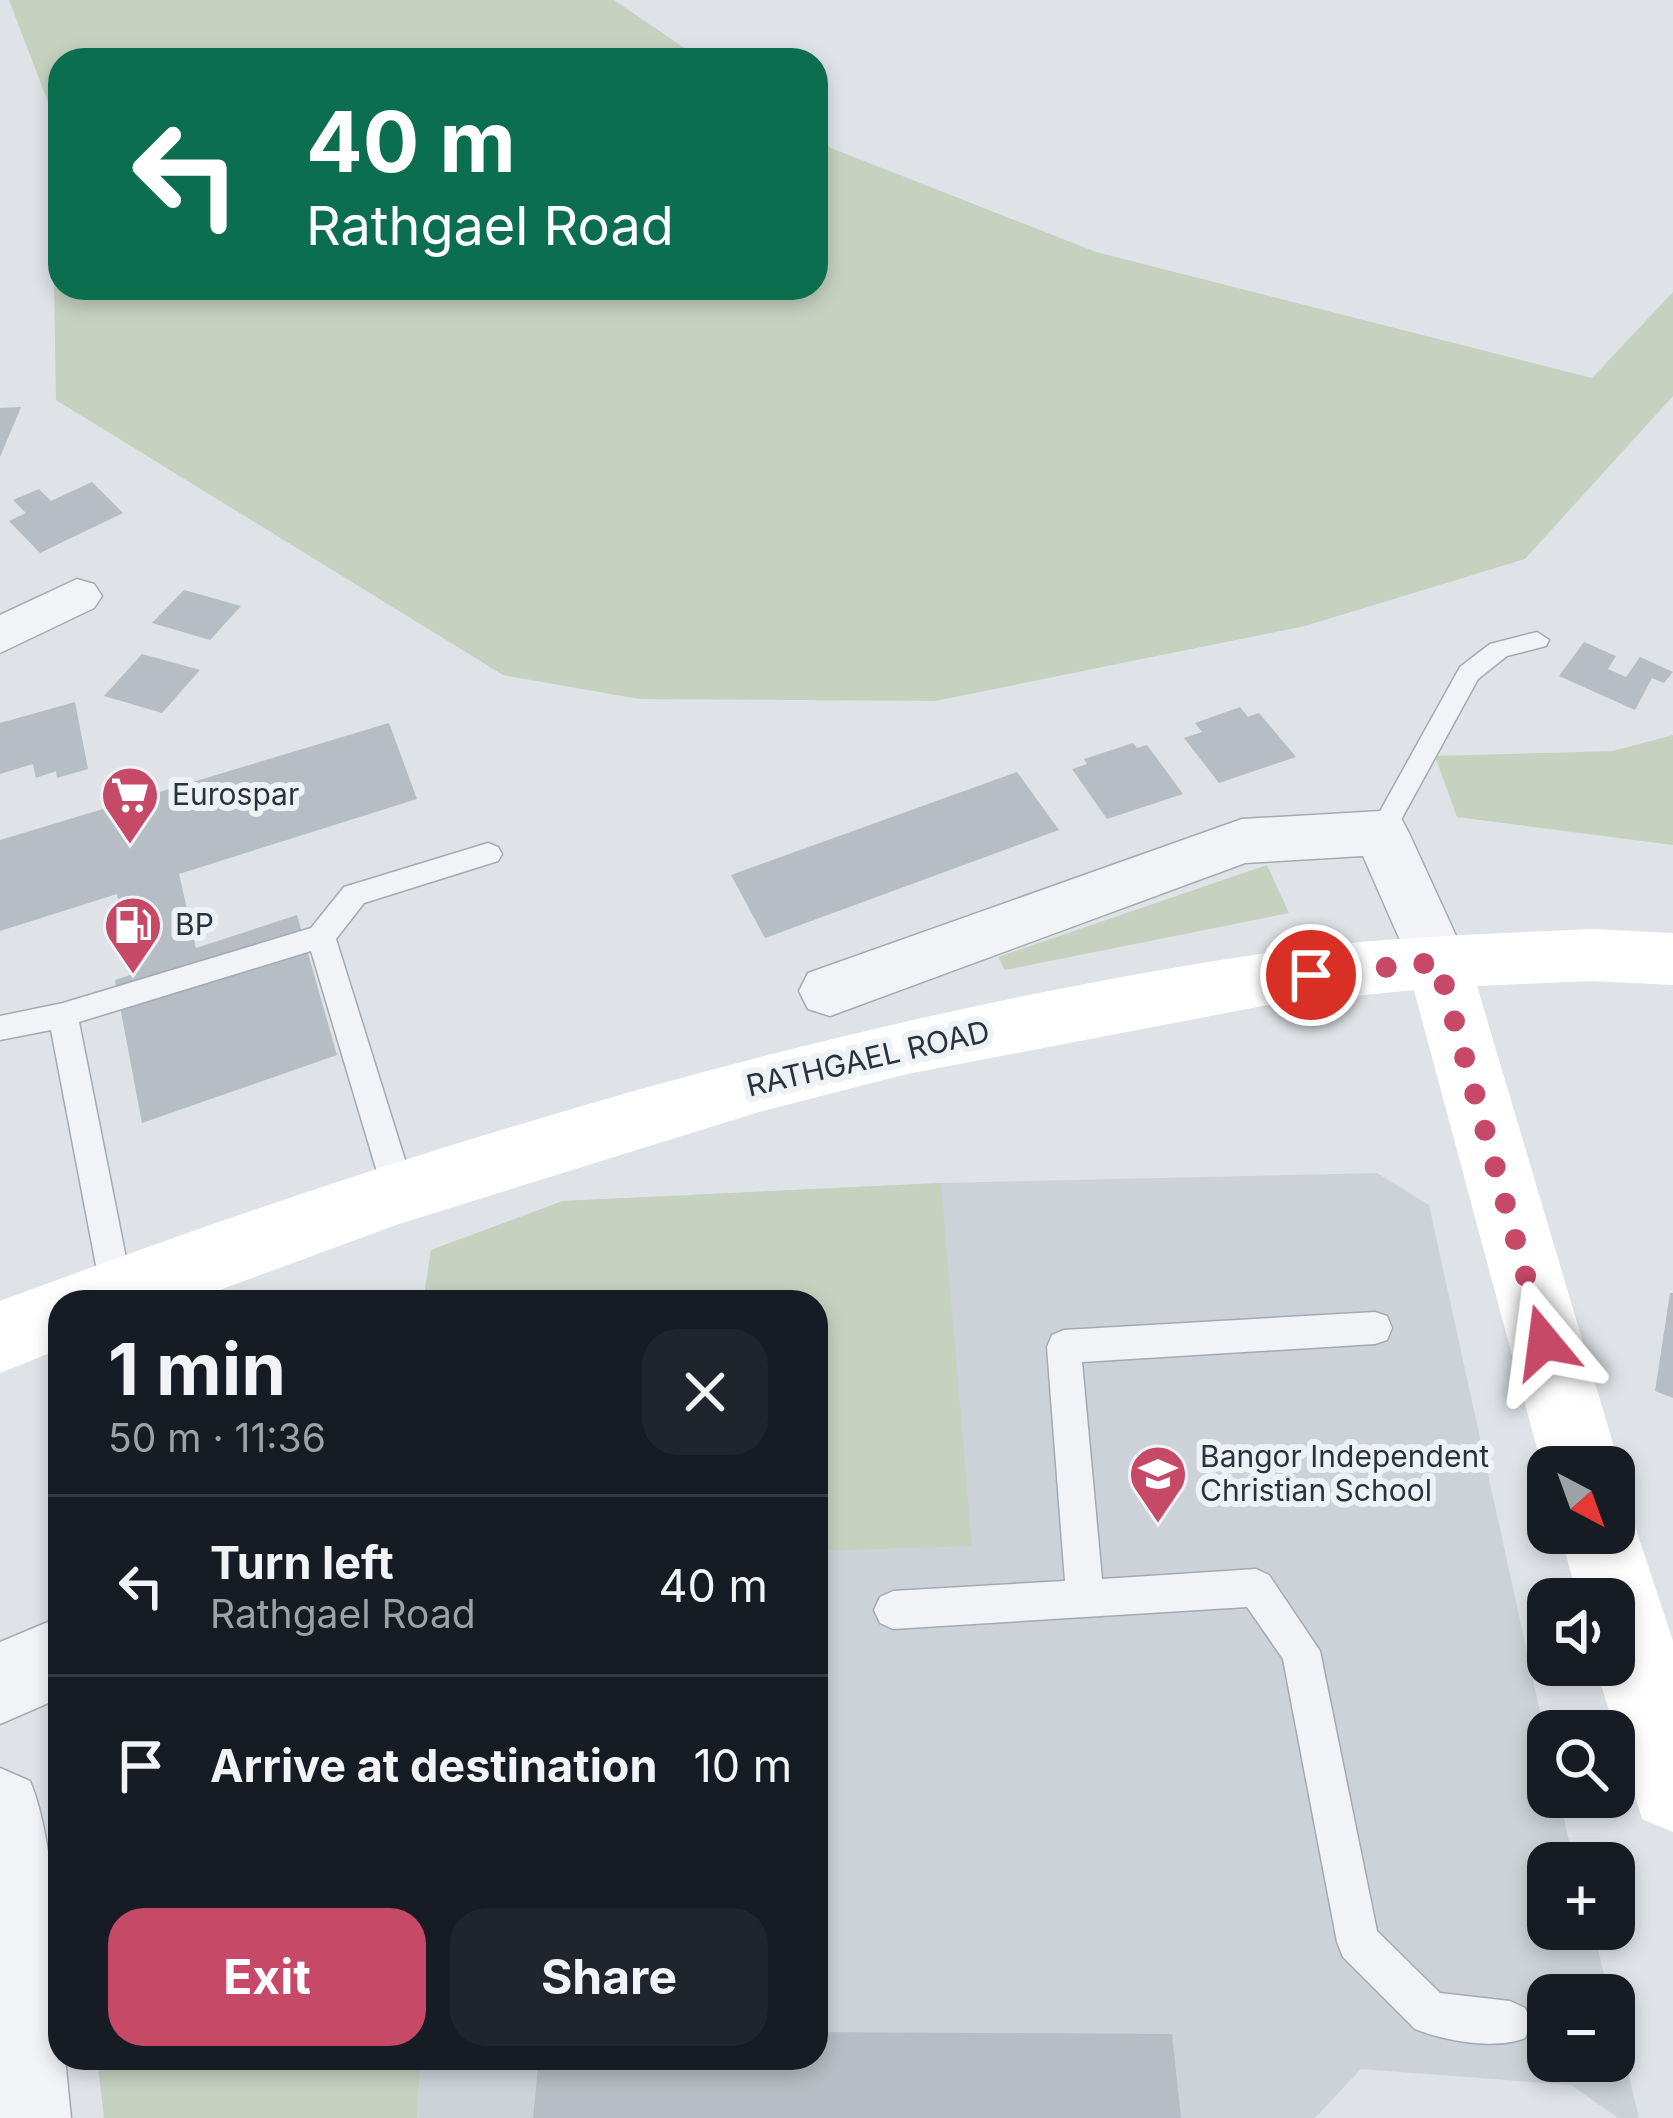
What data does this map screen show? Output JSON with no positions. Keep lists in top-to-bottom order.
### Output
{
  "streets": {
    "street": ["RATHGAEL ROAD"]
  },
  "places": {
    "supermarket": ["Eurospar"],
    "fuel station": ["BP"],
    "school or university": ["Bangor Independent Christian School"]
  },
  "north": "bottom right",
  "page": {
    "turn": ["40 m", "Rathgael Road"],
    "heading": ["1 min", "50 m · 11:36"],
    "map_buttons": ["+", "−"],
    "list": [
      {
        "name": "Turn left",
        "note": "Rathgael Road",
        "value": "40 m"
      },
      {
        "name": "Arrive at destination",
        "value": "10 m"
      }
    ],
    "buttons": ["Exit", "Share"]
  }
}
